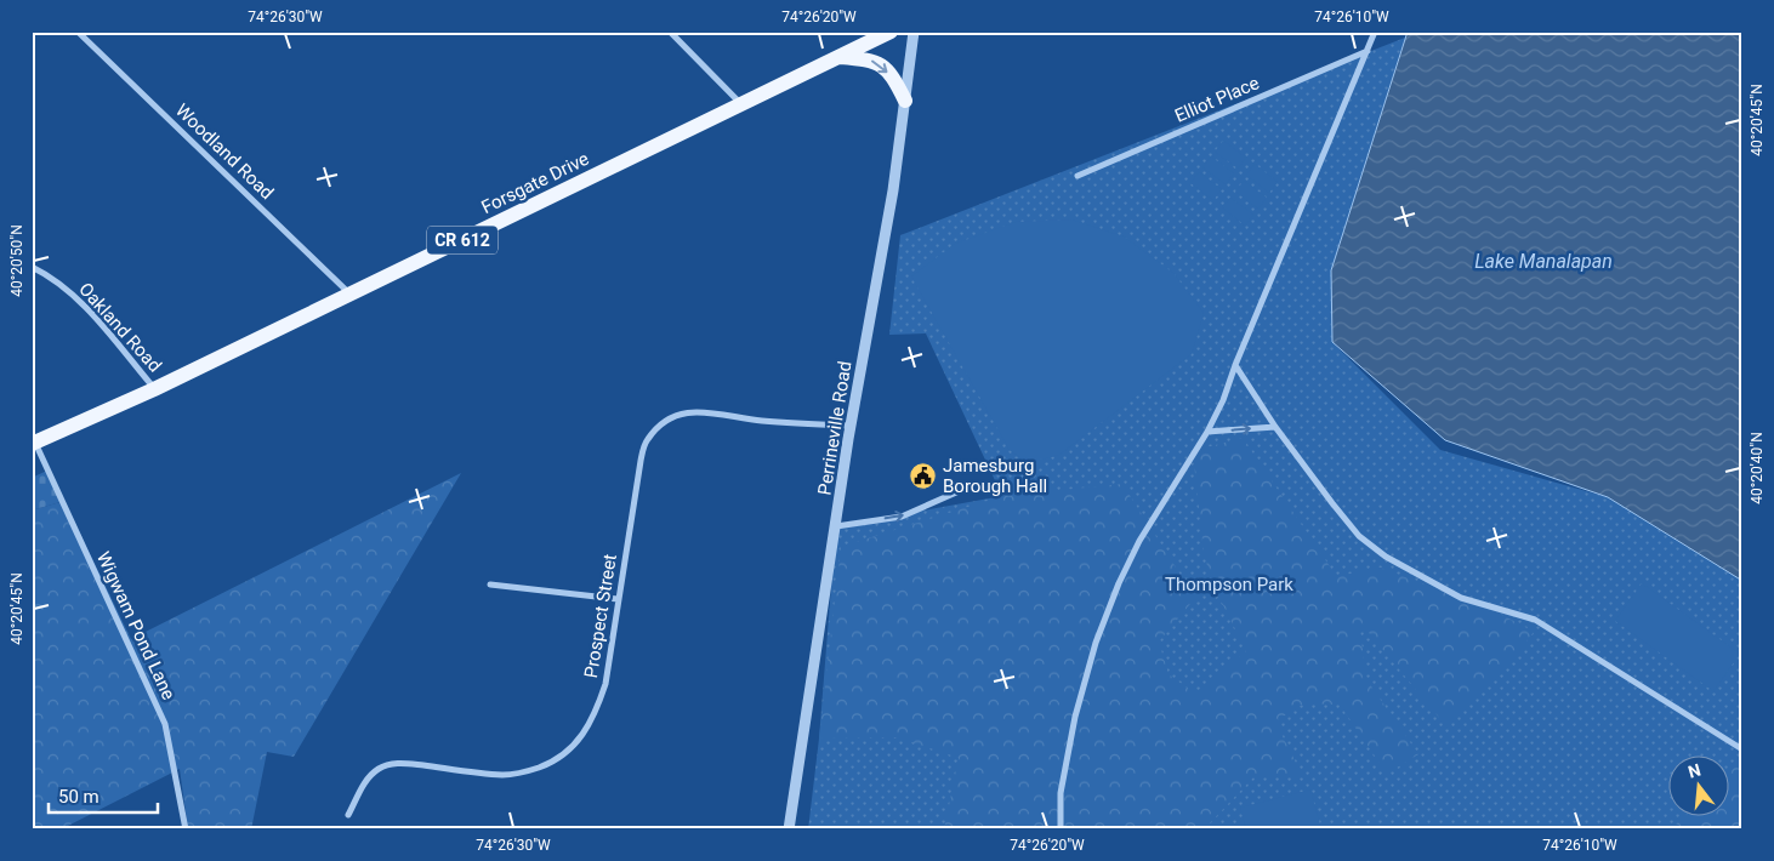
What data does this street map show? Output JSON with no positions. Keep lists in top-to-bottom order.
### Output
{
  "streets": {
    "main road": ["Forsgate Drive", "CR 612"],
    "street": [
      "Elliot Place",
      "Woodland Road",
      "Oakland Road",
      "Perrineville Road",
      "Prospect Street",
      "Wigwam Pond Lane"
    ]
  },
  "crossings": [
    ["Woodland Road", "Forsgate Drive"],
    ["Forsgate Drive", "Oakland Road"],
    ["Forsgate Drive", "Wigwam Pond Lane"],
    ["Perrineville Road", "Prospect Street"]
  ],
  "water": ["Lake Manalapan"],
  "parks": ["Thompson Park"],
  "places": {
    "public building": ["Jamesburg Borough Hall"]
  },
  "scale_bar": "50 m",
  "north": "top",
  "coordinates": [
    "74°26'30\"W",
    "74°26'20\"W",
    "74°26'10\"W",
    "40°20'45\"N",
    "40°20'50\"N",
    "40°20'40\"N"
  ]
}
